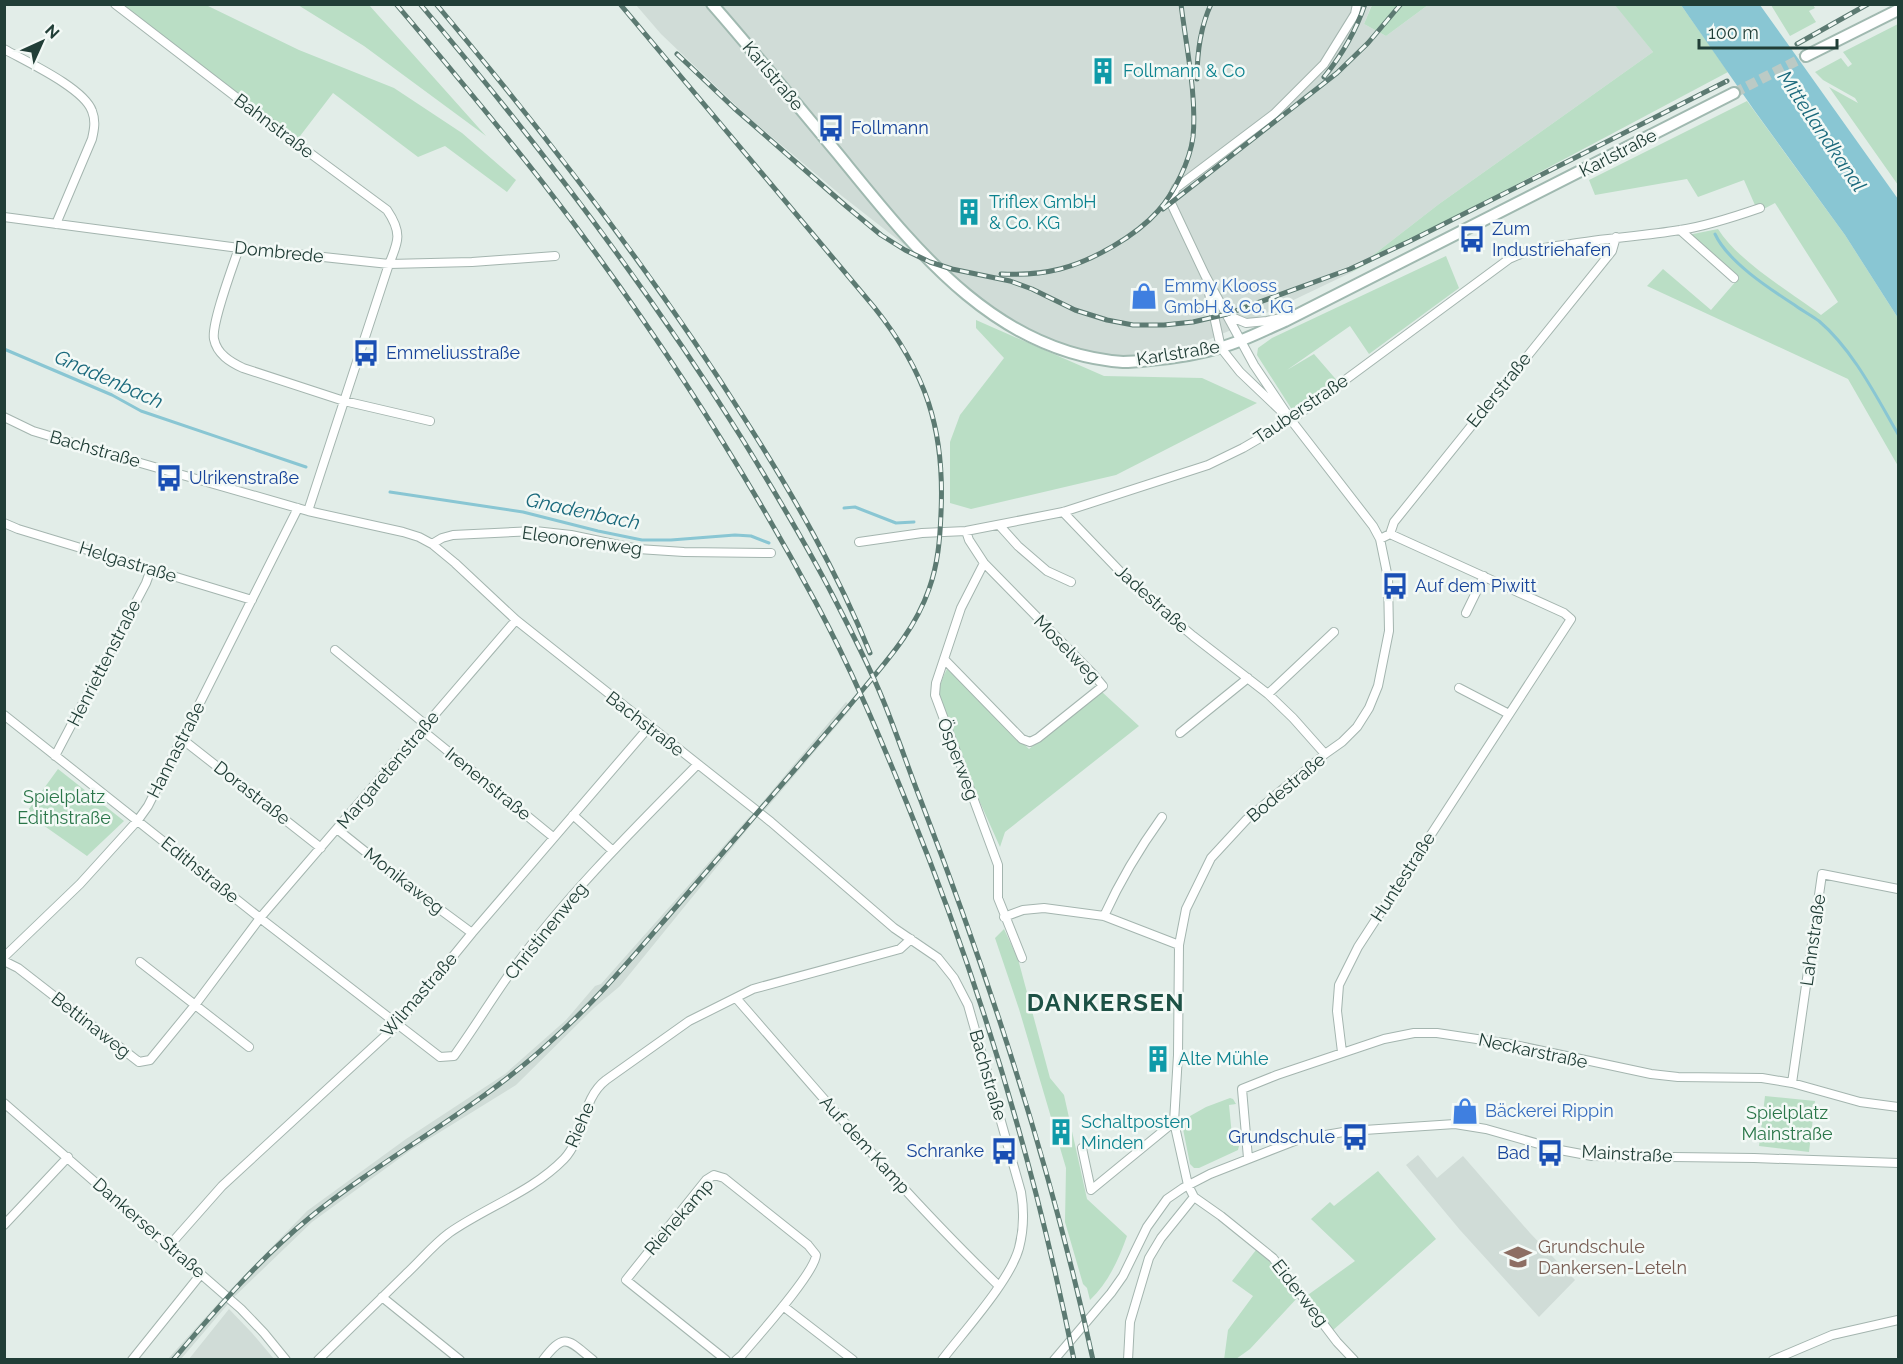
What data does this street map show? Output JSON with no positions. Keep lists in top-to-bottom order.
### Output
{
  "streets": {
    "street": [
      "Karlstraße",
      "Bahnstraße",
      "Dombrede",
      "Ederstraße",
      "Tauberstraße",
      "Bachstraße",
      "Eleonorenweg",
      "Helgastraße",
      "Jadestraße",
      "Moselweg",
      "Henriettenstraße",
      "Hannastraße",
      "Ösperweg",
      "Margaretenstraße",
      "Irenenstraße",
      "Bodestraße",
      "Dorastraße",
      "Edithstraße",
      "Huntestraße",
      "Monikaweg",
      "Christinenweg",
      "Lahnstraße",
      "Wilmastraße",
      "Bettinaweg",
      "Neckarstraße",
      "Riehe",
      "Auf dem Kamp",
      "Mainstraße",
      "Riehekamp",
      "Dankerser Straße",
      "Eiderweg"
    ]
  },
  "crossings": [
    ["Karlstraße", "Bodestraße"],
    ["Bahnstraße", "Dombrede"],
    ["Ederstraße", "Tauberstraße"],
    ["Tauberstraße", "Jadestraße"],
    ["Tauberstraße", "Moselweg"],
    ["Tauberstraße", "Bodestraße"],
    ["Bachstraße", "Eleonorenweg"],
    ["Bachstraße", "Hannastraße"],
    ["Bachstraße", "Margaretenstraße"],
    ["Bachstraße", "Christinenweg"],
    ["Bachstraße", "Wilmastraße"],
    ["Bachstraße", "Riehe"],
    ["Bachstraße", "Auf dem Kamp"],
    ["Helgastraße", "Henriettenstraße"],
    ["Helgastraße", "Hannastraße"],
    ["Jadestraße", "Bodestraße"],
    ["Moselweg", "Ösperweg"],
    ["Henriettenstraße", "Edithstraße"],
    ["Hannastraße", "Dorastraße"],
    ["Hannastraße", "Edithstraße"],
    ["Hannastraße", "Bettinaweg"],
    ["Margaretenstraße", "Irenenstraße"],
    ["Margaretenstraße", "Dorastraße"],
    ["Margaretenstraße", "Edithstraße"],
    ["Margaretenstraße", "Monikaweg"],
    ["Margaretenstraße", "Bettinaweg"],
    ["Irenenstraße", "Wilmastraße"],
    ["Bodestraße", "Mainstraße"],
    ["Bodestraße", "Eiderweg"],
    ["Edithstraße", "Christinenweg"],
    ["Edithstraße", "Wilmastraße"],
    ["Edithstraße", "Bettinaweg"],
    ["Huntestraße", "Neckarstraße"],
    ["Monikaweg", "Wilmastraße"],
    ["Christinenweg", "Wilmastraße"],
    ["Lahnstraße", "Neckarstraße"],
    ["Wilmastraße", "Dankerser Straße"],
    ["Neckarstraße", "Mainstraße"],
    ["Riehe", "Auf dem Kamp"],
    ["Mainstraße", "Eiderweg"]
  ],
  "districts": ["DANKERSEN"],
  "water": ["Mittellandkanal", "Gnadenbach"],
  "parks": ["Spielplatz Edithstraße", "Spielplatz Mainstraße"],
  "places": {
    "building": [
      "Follmann & Co",
      "Triflex GmbH & Co. KG",
      "Alte Mühle",
      "Schaltposten Minden"
    ],
    "bus stop": [
      "Follmann",
      "Zum Industriehafen",
      "Emmeliusstraße",
      "Ulrikenstraße",
      "Auf dem Piwitt",
      "Grundschule",
      "Schranke",
      "Bad"
    ],
    "shop": ["Emmy Klooss GmbH & Co. KG", "Bäckerei Rippin"],
    "school or university": ["Grundschule Dankersen-Leteln"]
  },
  "scale_bar": "100 m",
  "north": "top right"
}
